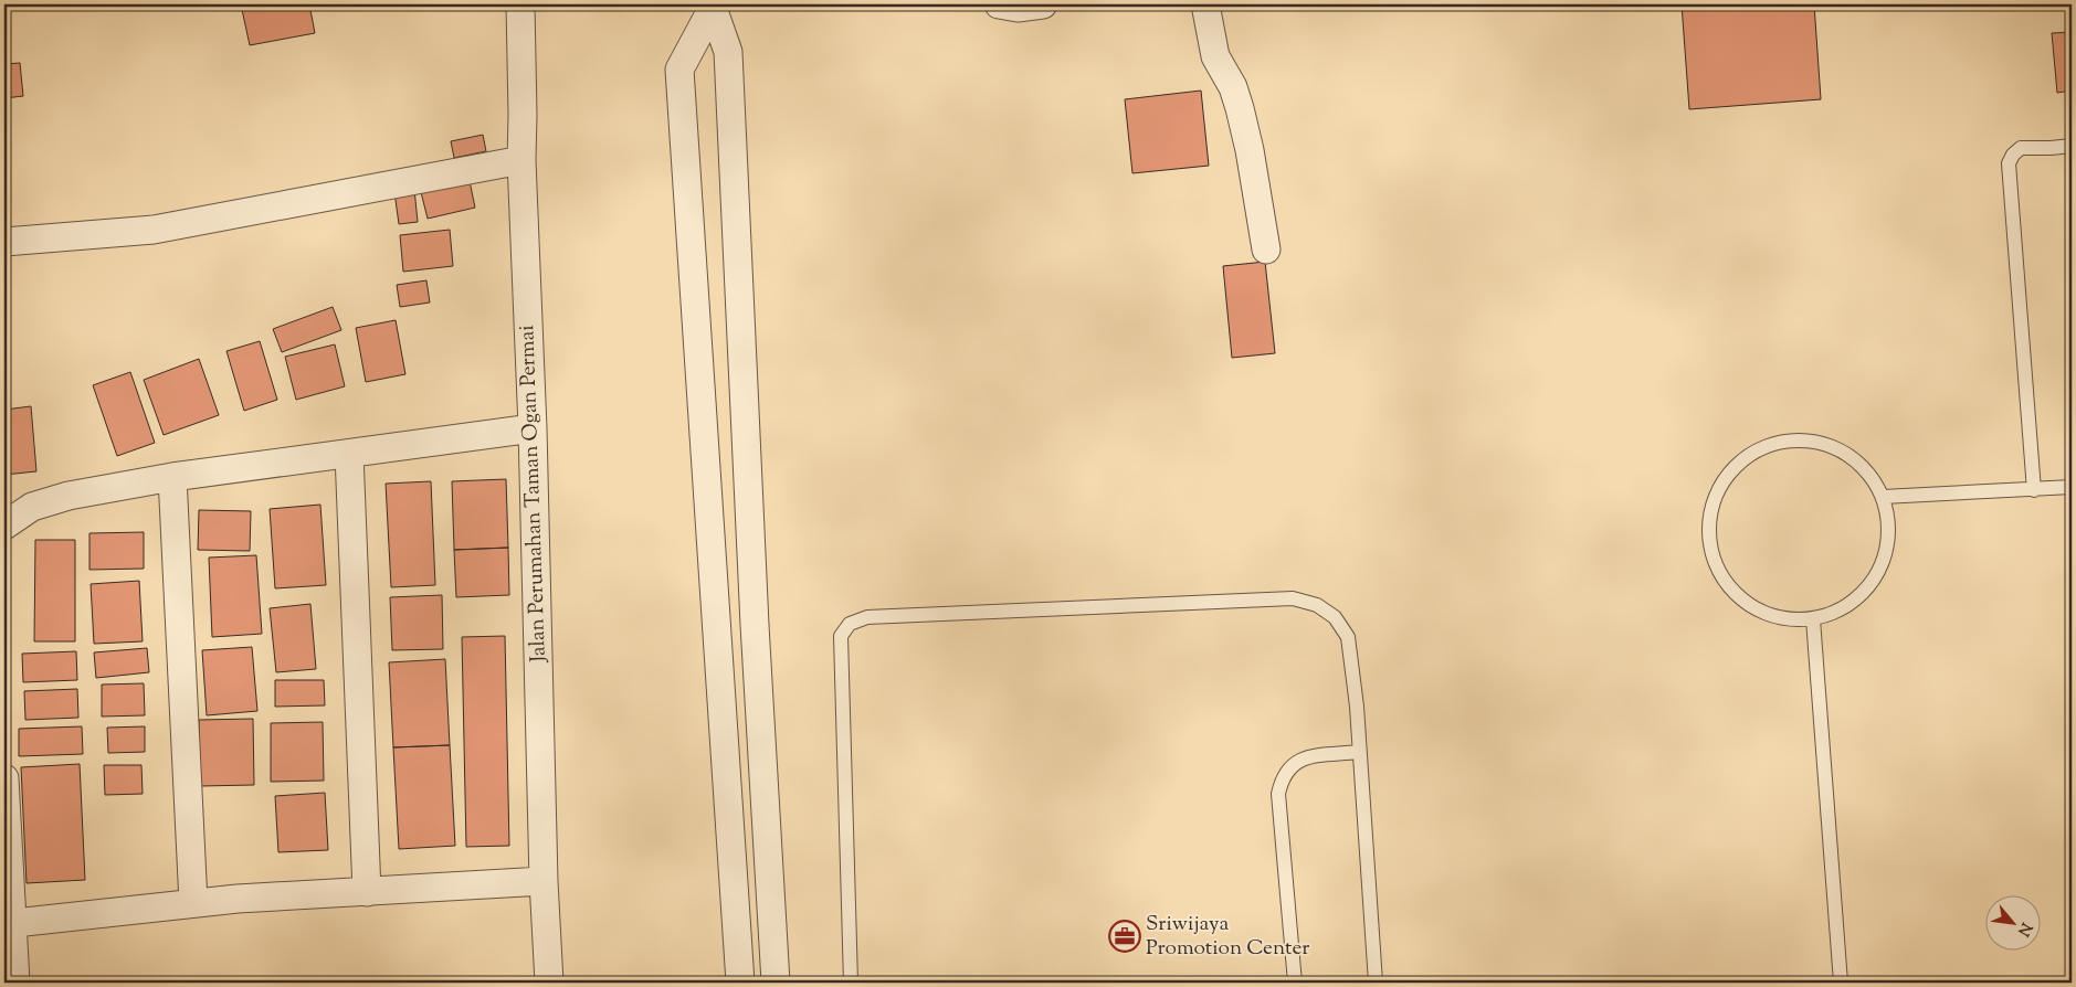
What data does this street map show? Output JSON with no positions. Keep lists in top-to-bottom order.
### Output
{
  "streets": {
    "street": ["Jalan Perumahan Taman Ogan Permai"]
  },
  "places": {
    "office": ["Sriwijaya Promotion Center"]
  },
  "north": "bottom right"
}
